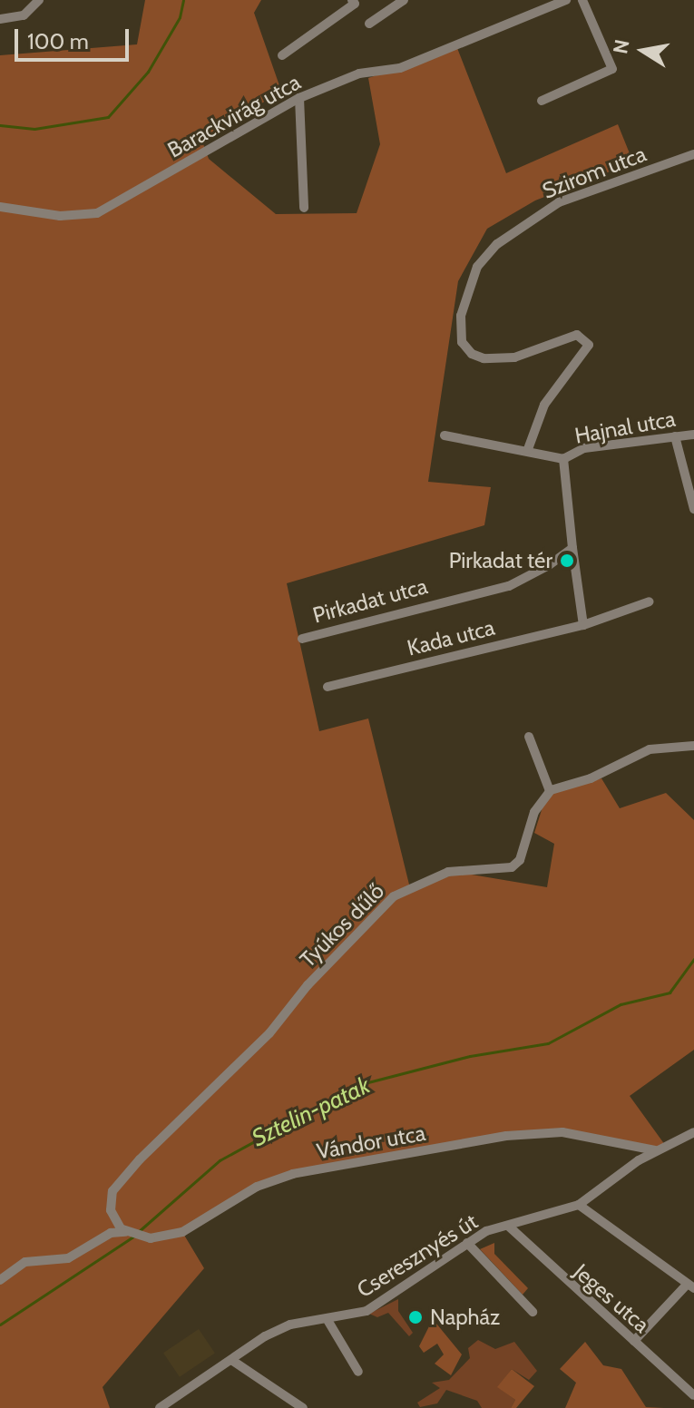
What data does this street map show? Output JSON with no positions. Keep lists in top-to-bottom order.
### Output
{
  "streets": {
    "street": [
      "Barackvirág utca",
      "Szirom utca",
      "Hajnal utca",
      "Pirkadat utca",
      "Kada utca",
      "Tyúkos dűlő",
      "Vándor utca",
      "Cseresznyés út",
      "Jeges utca"
    ]
  },
  "crossings": [
    ["Vándor utca", "Cseresznyés út"],
    ["Cseresznyés út", "Jeges utca"]
  ],
  "water": ["Sztelin-patak"],
  "places": ["Pirkadat tér", "Napház"],
  "scale_bar": "100 m",
  "north": "left"
}
